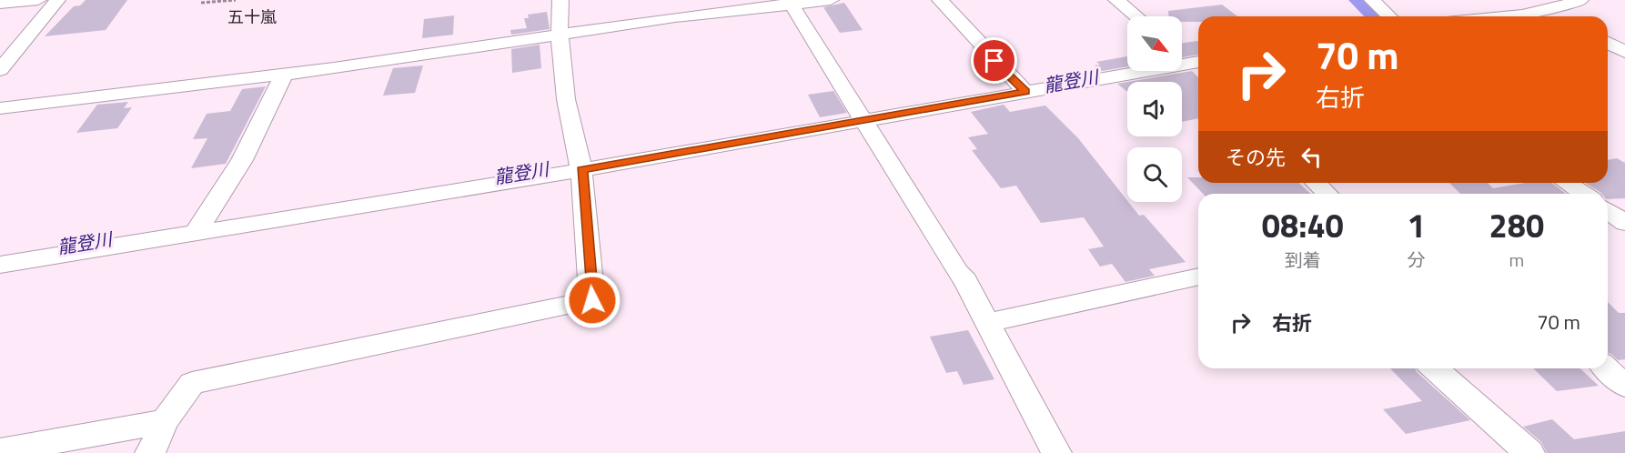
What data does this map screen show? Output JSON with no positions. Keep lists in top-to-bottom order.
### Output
{
  "districts": ["五十嵐"],
  "water": ["龍登川"],
  "north": "bottom right",
  "page": {
    "turn": ["70 m", "右折"],
    "then": "その先",
    "eta": [
      "08:40",
      "到着",
      "1",
      "分",
      "280",
      "m"
    ],
    "list": [
      {
        "name": "右折",
        "value": "70 m"
      }
    ]
  }
}
